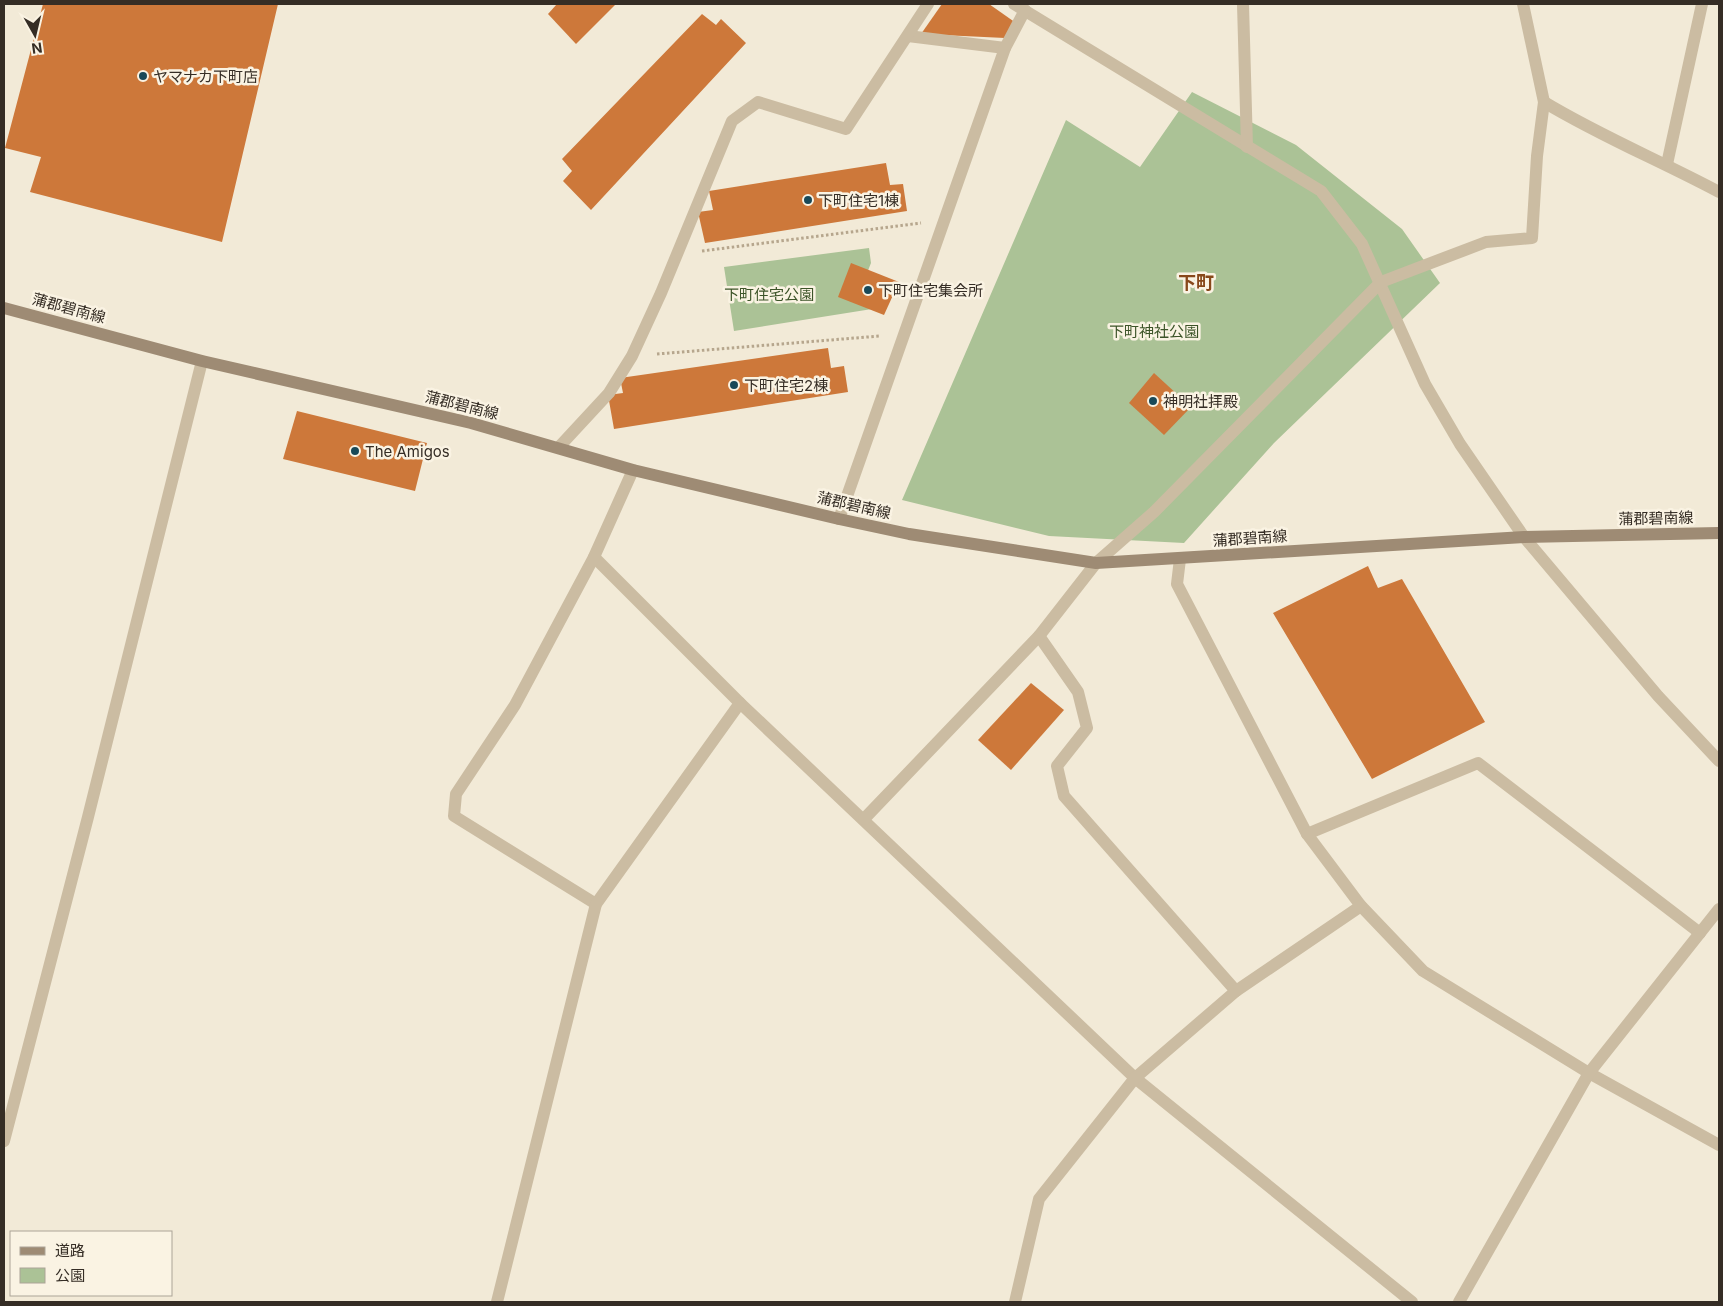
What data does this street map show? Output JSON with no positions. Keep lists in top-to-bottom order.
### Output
{
  "streets": {
    "main road": ["蒲郡碧南線"]
  },
  "districts": ["下町"],
  "parks": ["下町住宅公園", "下町神社公園"],
  "places": [
    "ヤマナカ下町店",
    "下町住宅1棟",
    "下町住宅集会所",
    "下町住宅2棟",
    "神明社拝殿",
    "The Amigos"
  ],
  "legend": ["道路", "公園"],
  "north": "bottom"
}
